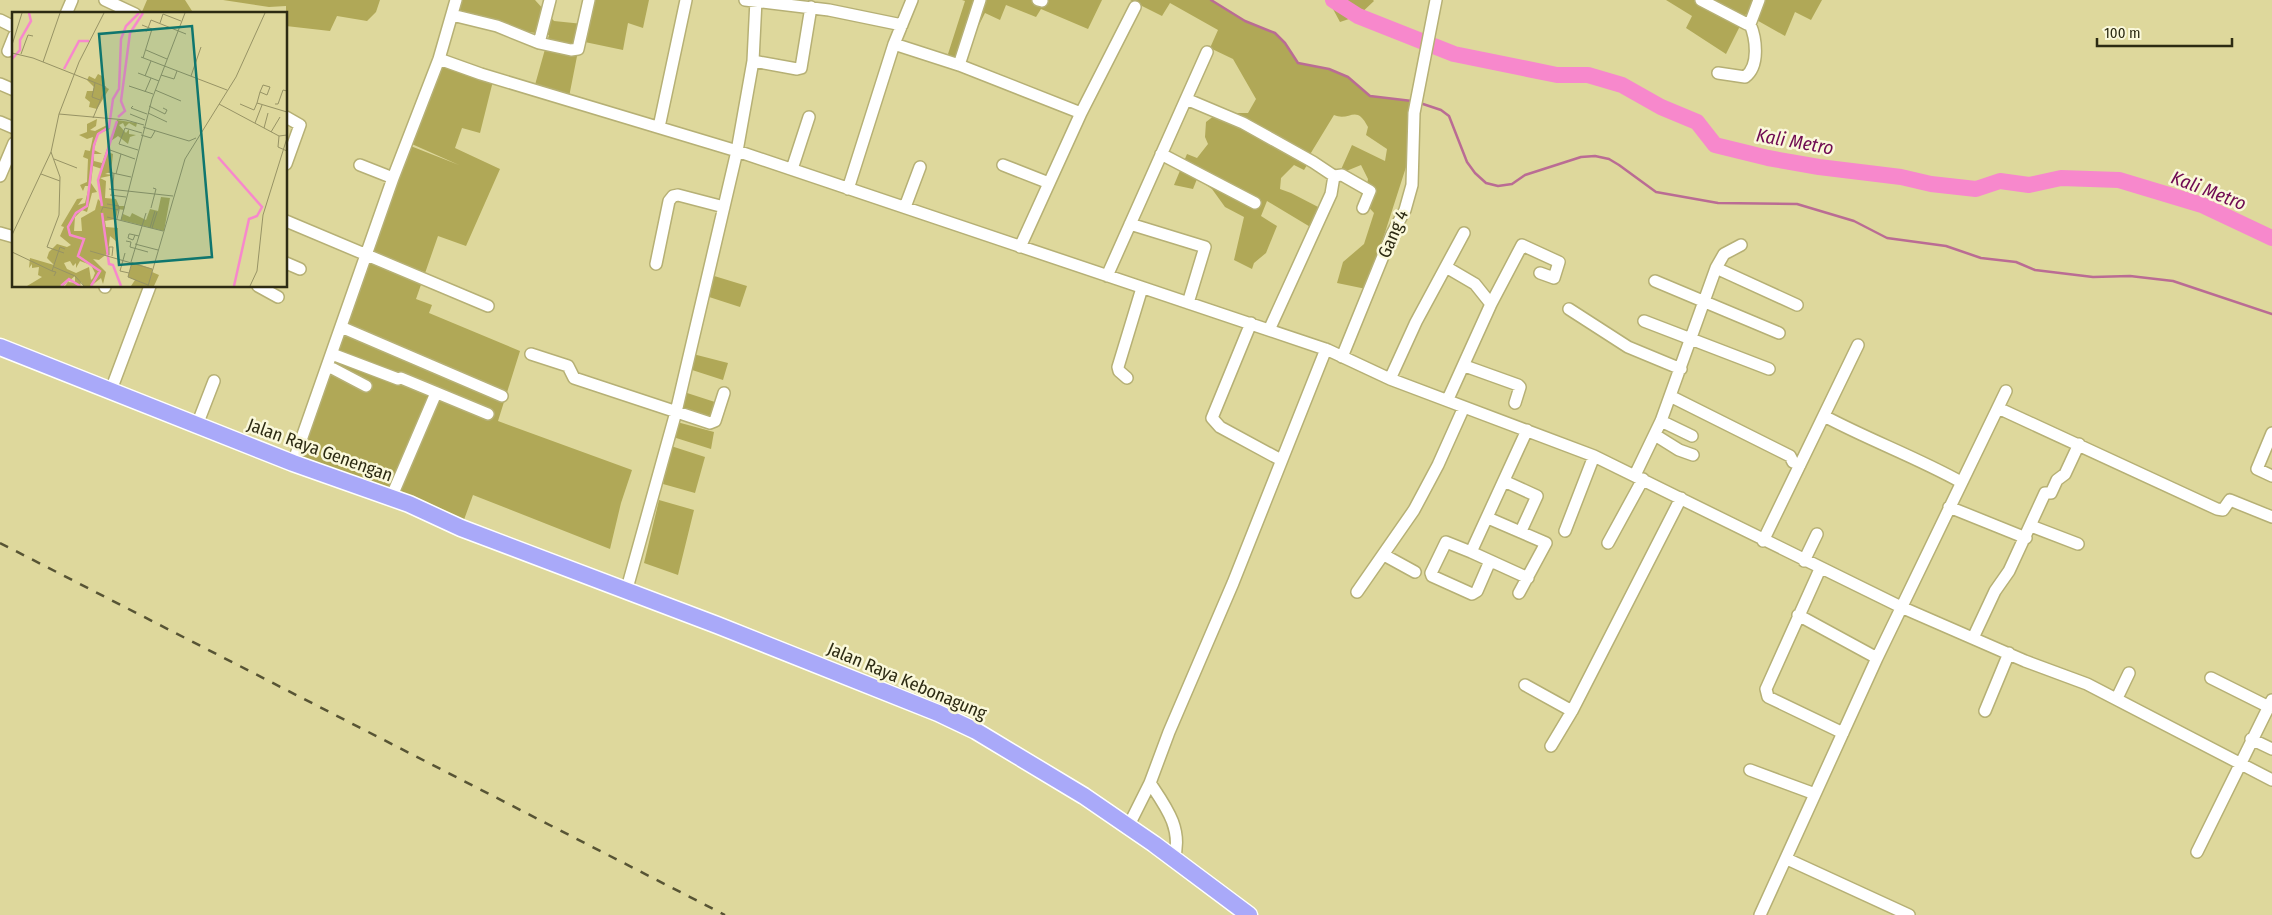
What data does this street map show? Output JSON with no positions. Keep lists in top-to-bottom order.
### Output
{
  "streets": {
    "highway": ["Jalan Raya Genengan", "Jalan Raya Kebonagung"],
    "street": ["Gang 4"]
  },
  "crossings": [
    ["Gang 4", "Jalan Raya Kebonagung"],
    ["Jalan Raya Genengan", "Jalan Raya Kebonagung"]
  ],
  "water": ["Kali Metro"],
  "scale_bar": "100 m"
}
